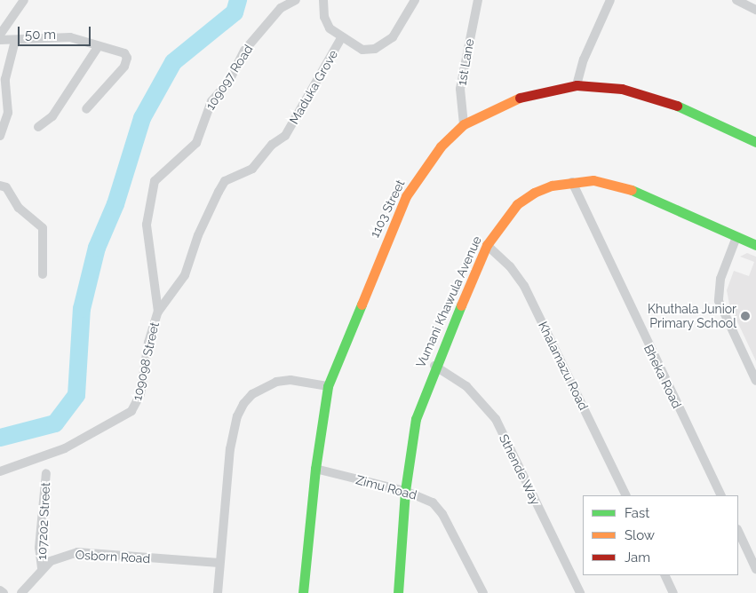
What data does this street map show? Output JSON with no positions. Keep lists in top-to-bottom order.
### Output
{
  "streets": {
    "street": [
      "1st Lane",
      "109097 Road",
      "Maduka Grove",
      "1103 Street",
      "Vumani Khawula Avenue",
      "109098 Street",
      "Khalamazu Road",
      "Bheka Road",
      "Sthende Way",
      "Zimu Road",
      "107202 Street",
      "Osborn Road"
    ]
  },
  "crossings": [
    ["1st Lane", "1103 Street"],
    ["109097 Road", "109098 Street"],
    ["Maduka Grove", "109098 Street"],
    ["1103 Street", "Zimu Road"],
    ["Vumani Khawula Avenue", "Khalamazu Road"],
    ["Vumani Khawula Avenue", "Bheka Road"],
    ["Vumani Khawula Avenue", "Sthende Way"],
    ["Vumani Khawula Avenue", "Zimu Road"],
    ["107202 Street", "Osborn Road"]
  ],
  "places": ["Khuthala Junior Primary School"],
  "legend": ["Fast", "Slow", "Jam"],
  "scale_bar": "50 m"
}
